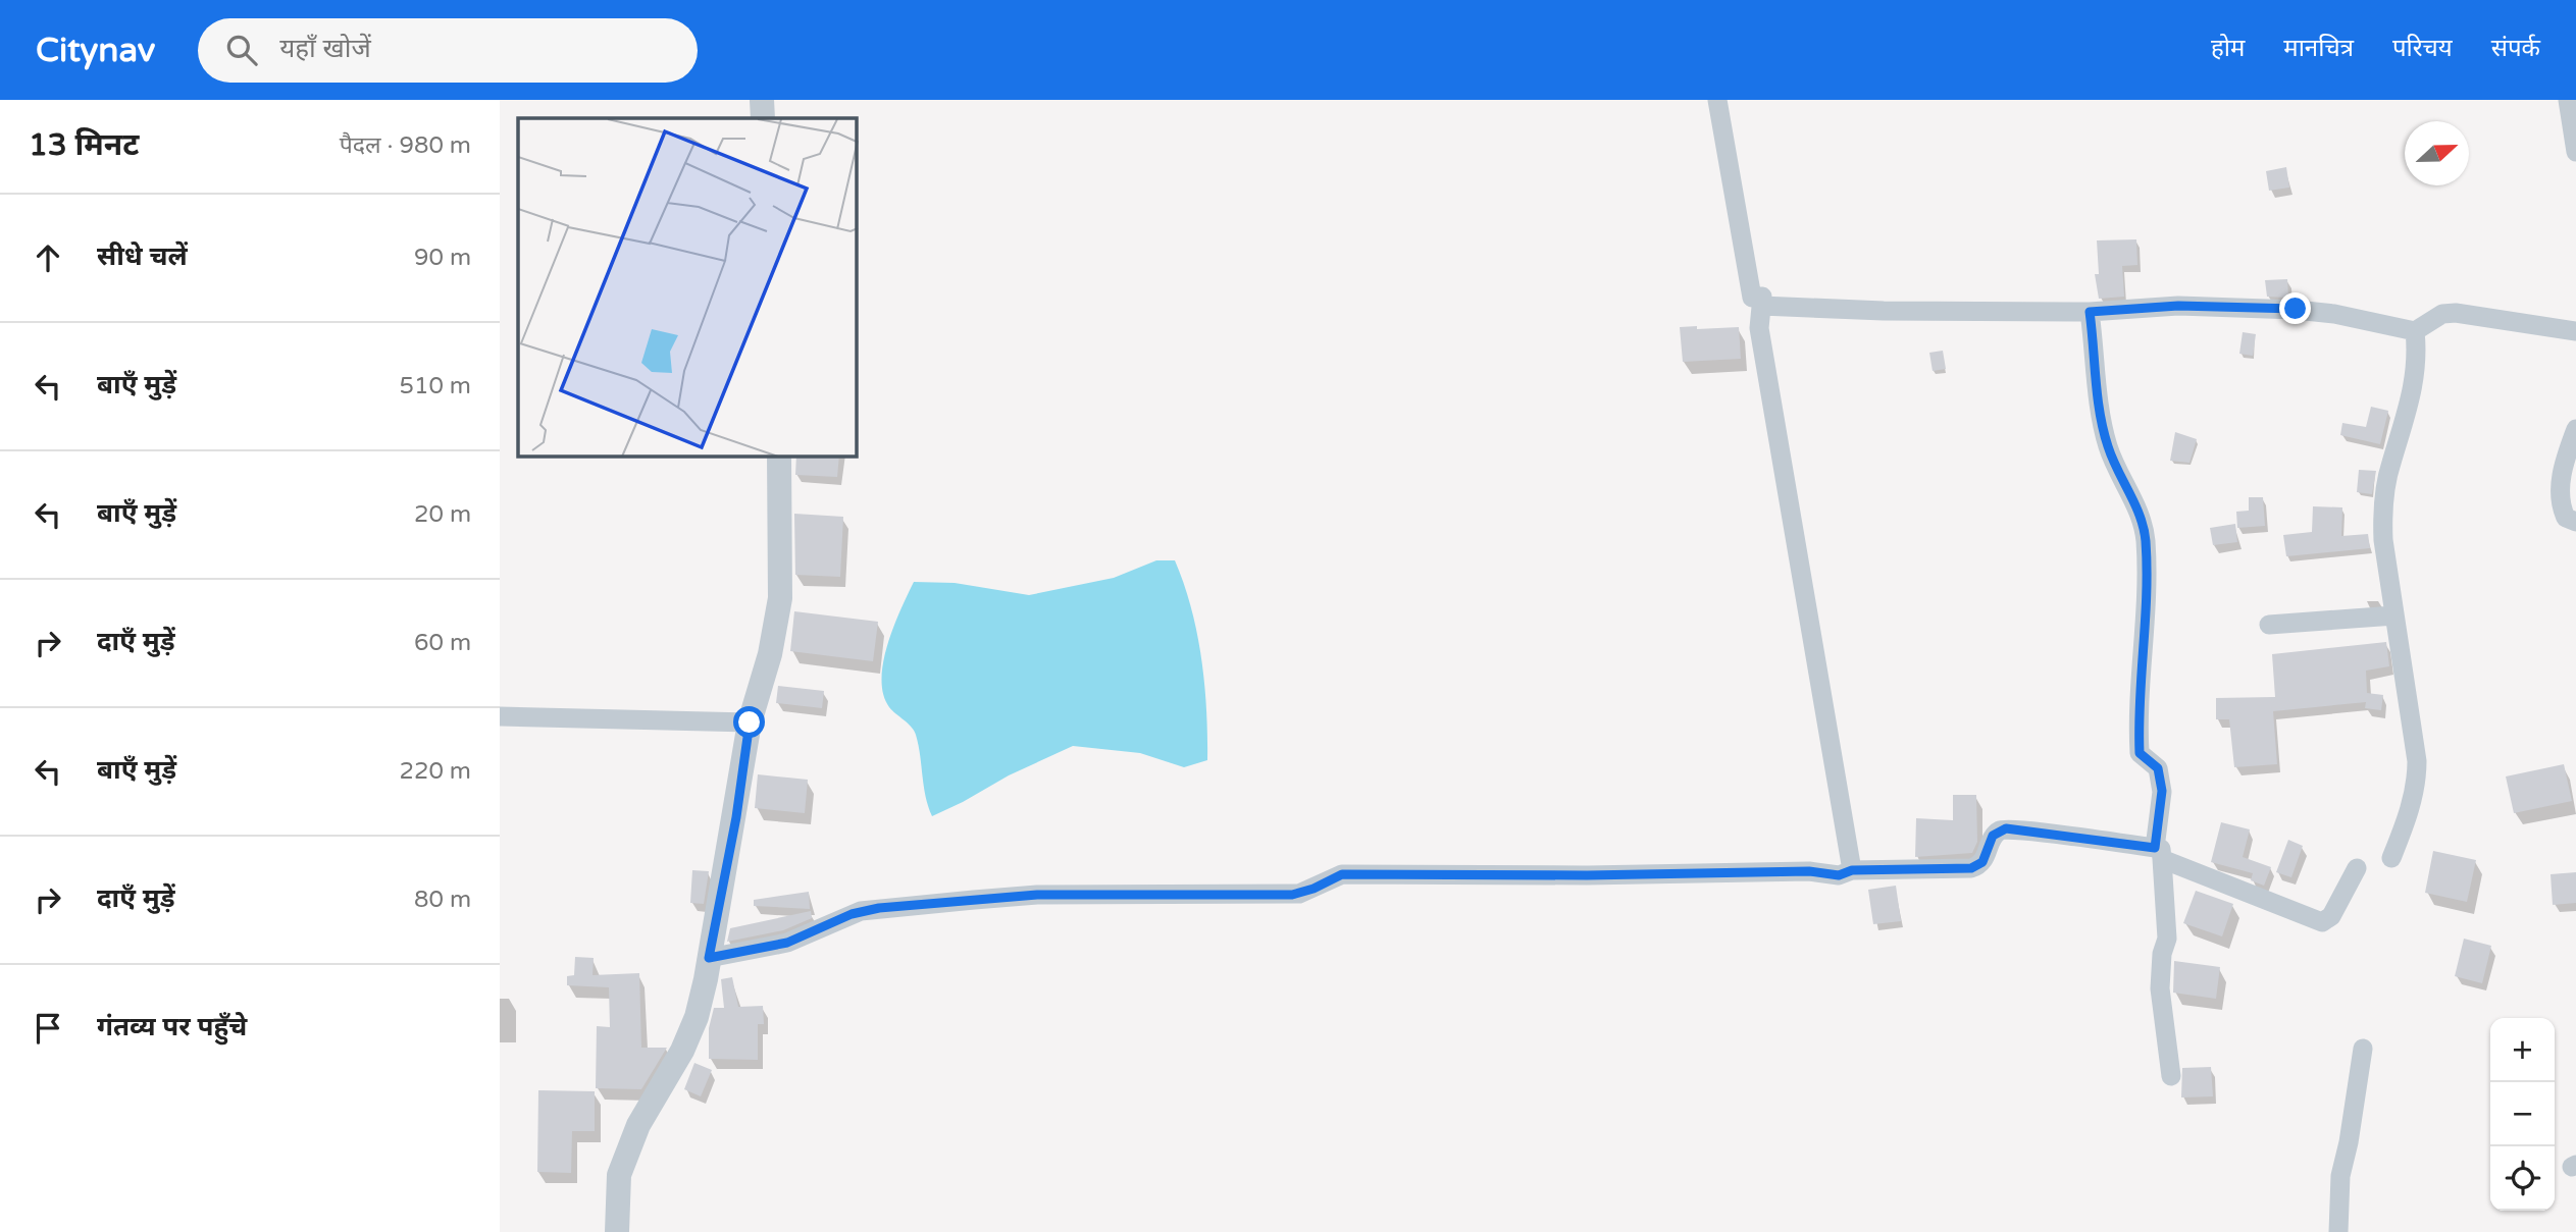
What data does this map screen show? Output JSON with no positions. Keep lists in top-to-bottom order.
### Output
{
  "north": "right",
  "page": {
    "header": "Citynav",
    "search": "यहाँ खोजें",
    "nav": [
      "होम",
      "मानचित्र",
      "परिचय",
      "संपर्क"
    ],
    "heading": ["13 मिनट", "पैदल · 980 m"],
    "list": [
      ["सीधे चलें", "90 m"],
      ["बाएँ मुड़ें", "510 m"],
      ["बाएँ मुड़ें", "20 m"],
      ["दाएँ मुड़ें", "60 m"],
      ["बाएँ मुड़ें", "220 m"],
      ["दाएँ मुड़ें", "80 m"],
      "गंतव्य पर पहुँचे"
    ],
    "map_buttons": ["+", "−"]
  }
}
